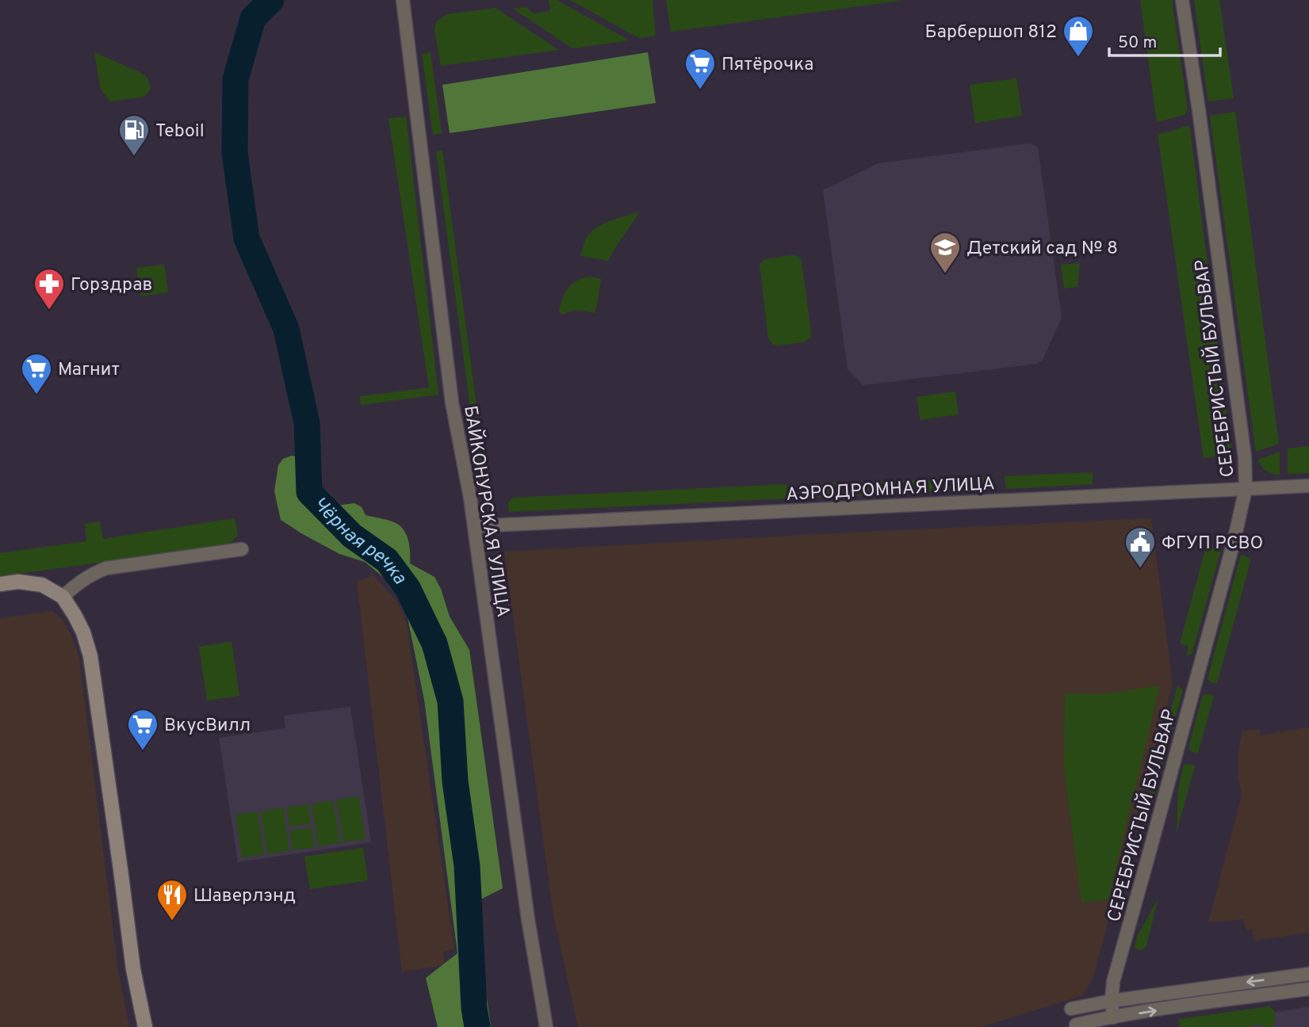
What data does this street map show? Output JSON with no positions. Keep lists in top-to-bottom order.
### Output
{
  "streets": {
    "street": ["СЕРЕБРИСТЫЙ БУЛЬВАР", "АЭРОДРОМНАЯ УЛИЦА", "БАЙКОНУРСКАЯ УЛИЦА"]
  },
  "crossings": [
    ["СЕРЕБРИСТЫЙ БУЛЬВАР", "АЭРОДРОМНАЯ УЛИЦА"],
    ["АЭРОДРОМНАЯ УЛИЦА", "БАЙКОНУРСКАЯ УЛИЦА"]
  ],
  "water": ["Чёрная речка"],
  "places": {
    "shop": ["Барбершоп 812"],
    "supermarket": ["Пятёрочка", "Магнит", "ВкусВилл"],
    "fuel station": ["Teboil"],
    "school or university": ["Детский сад № 8"],
    "pharmacy": ["Горздрав"],
    "public building": ["ФГУП РСВО"],
    "restaurant": ["Шаверлэнд"]
  },
  "scale_bar": "50 m"
}
